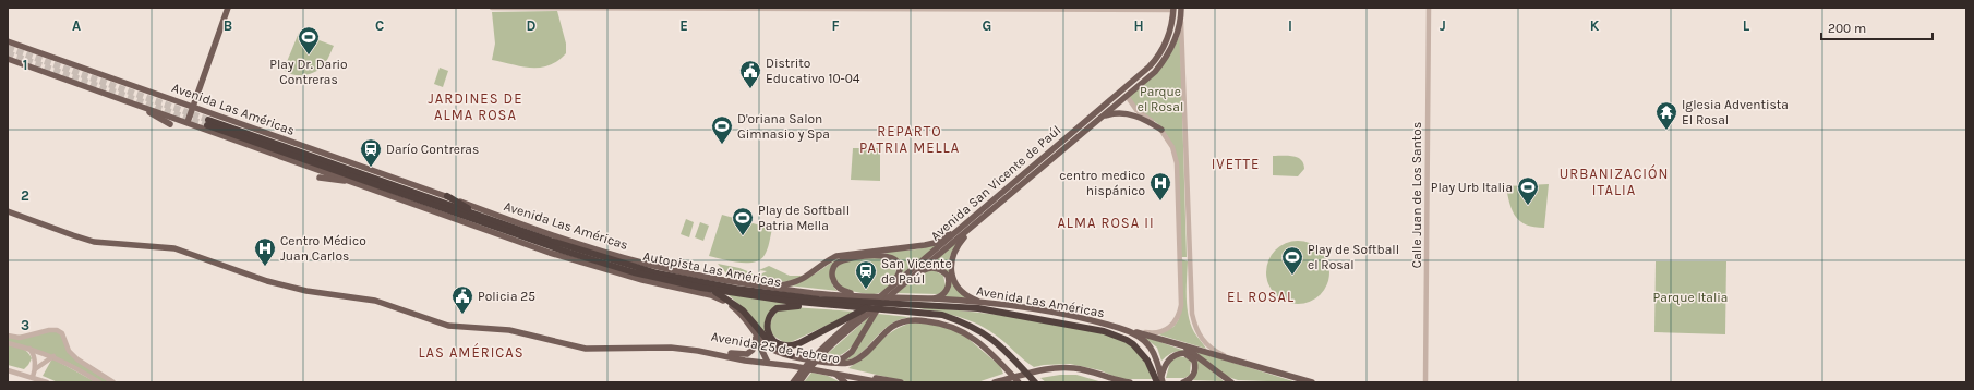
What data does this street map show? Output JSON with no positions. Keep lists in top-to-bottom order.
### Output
{
  "streets": {
    "highway": ["Autopista Las Américas"],
    "main road": ["Avenida Las Américas", "Avenida San Vicente de Paúl", "Avenida 25 de Febrero"],
    "street": ["Calle Juan de Los Santos"]
  },
  "crossings": [
    ["Avenida Las Américas", "Autopista Las Américas"]
  ],
  "districts": [
    "JARDINES DE ALMA ROSA",
    "REPARTO PATRIA MELLA",
    "IVETTE",
    "URBANIZACIÓN ITALIA",
    "ALMA ROSA II",
    "EL ROSAL",
    "LAS AMÉRICAS"
  ],
  "parks": ["Parque el Rosal", "Parque Italia"],
  "places": {
    "sports": [
      "Play Dr. Dario Contreras",
      "D'oriana Salon Gimnasio y Spa",
      "Play Urb Italia",
      "Play de Softball Patria Mella",
      "Play de Softball el Rosal"
    ],
    "public building": ["Distrito Educativo 10-04", "Policia 25"],
    "temple": ["Iglesia Adventista El Rosal"],
    "station": ["Darío Contreras", "San Vicente de Paúl"],
    "hospital": ["centro medico hispánico", "Centro Médico Juan Carlos"]
  },
  "scale_bar": "200 m",
  "grid": {
    "columns": [
      "A",
      "B",
      "C",
      "D",
      "E",
      "F",
      "G",
      "H",
      "I",
      "J",
      "K",
      "L"
    ],
    "rows": ["1", "2", "3"]
  }
}
